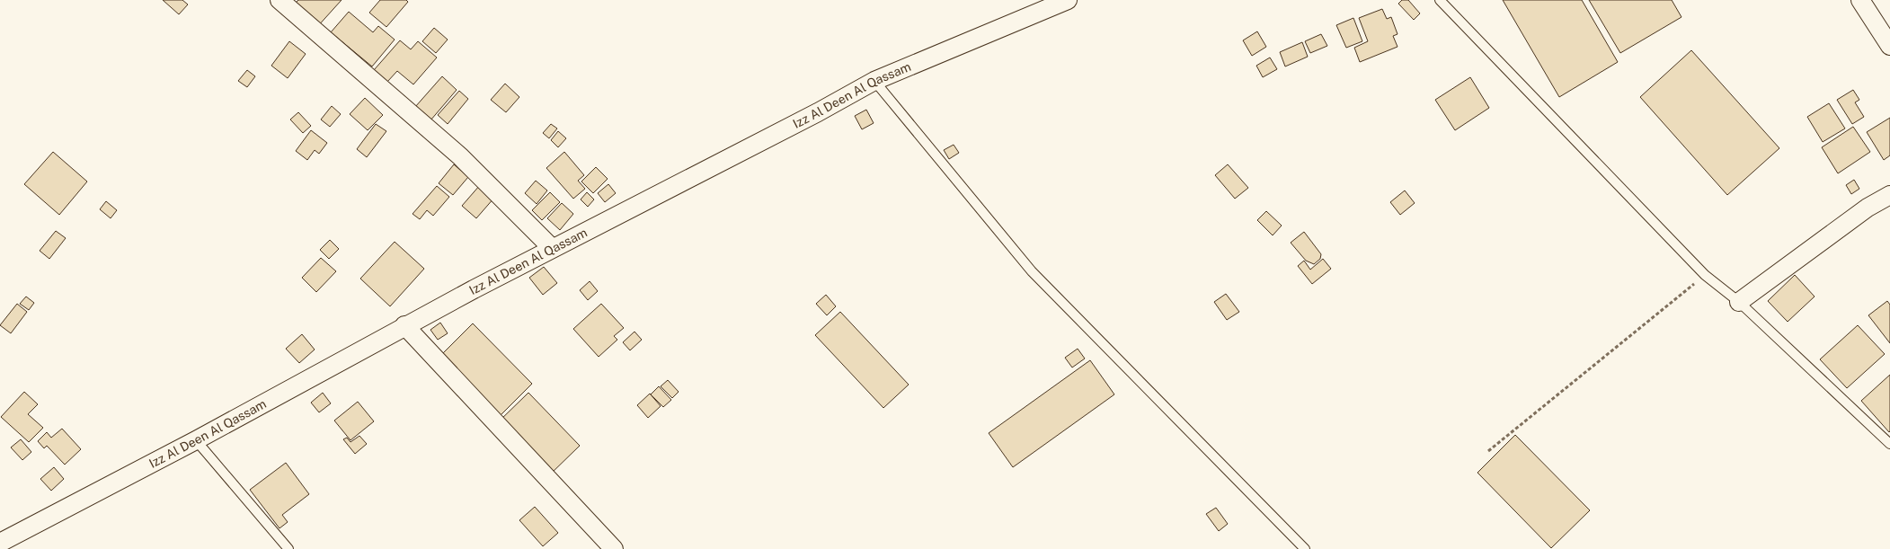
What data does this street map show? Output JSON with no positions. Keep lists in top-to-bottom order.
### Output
{
  "streets": {
    "street": ["Izz Al Deen Al Qassam"]
  }
}
